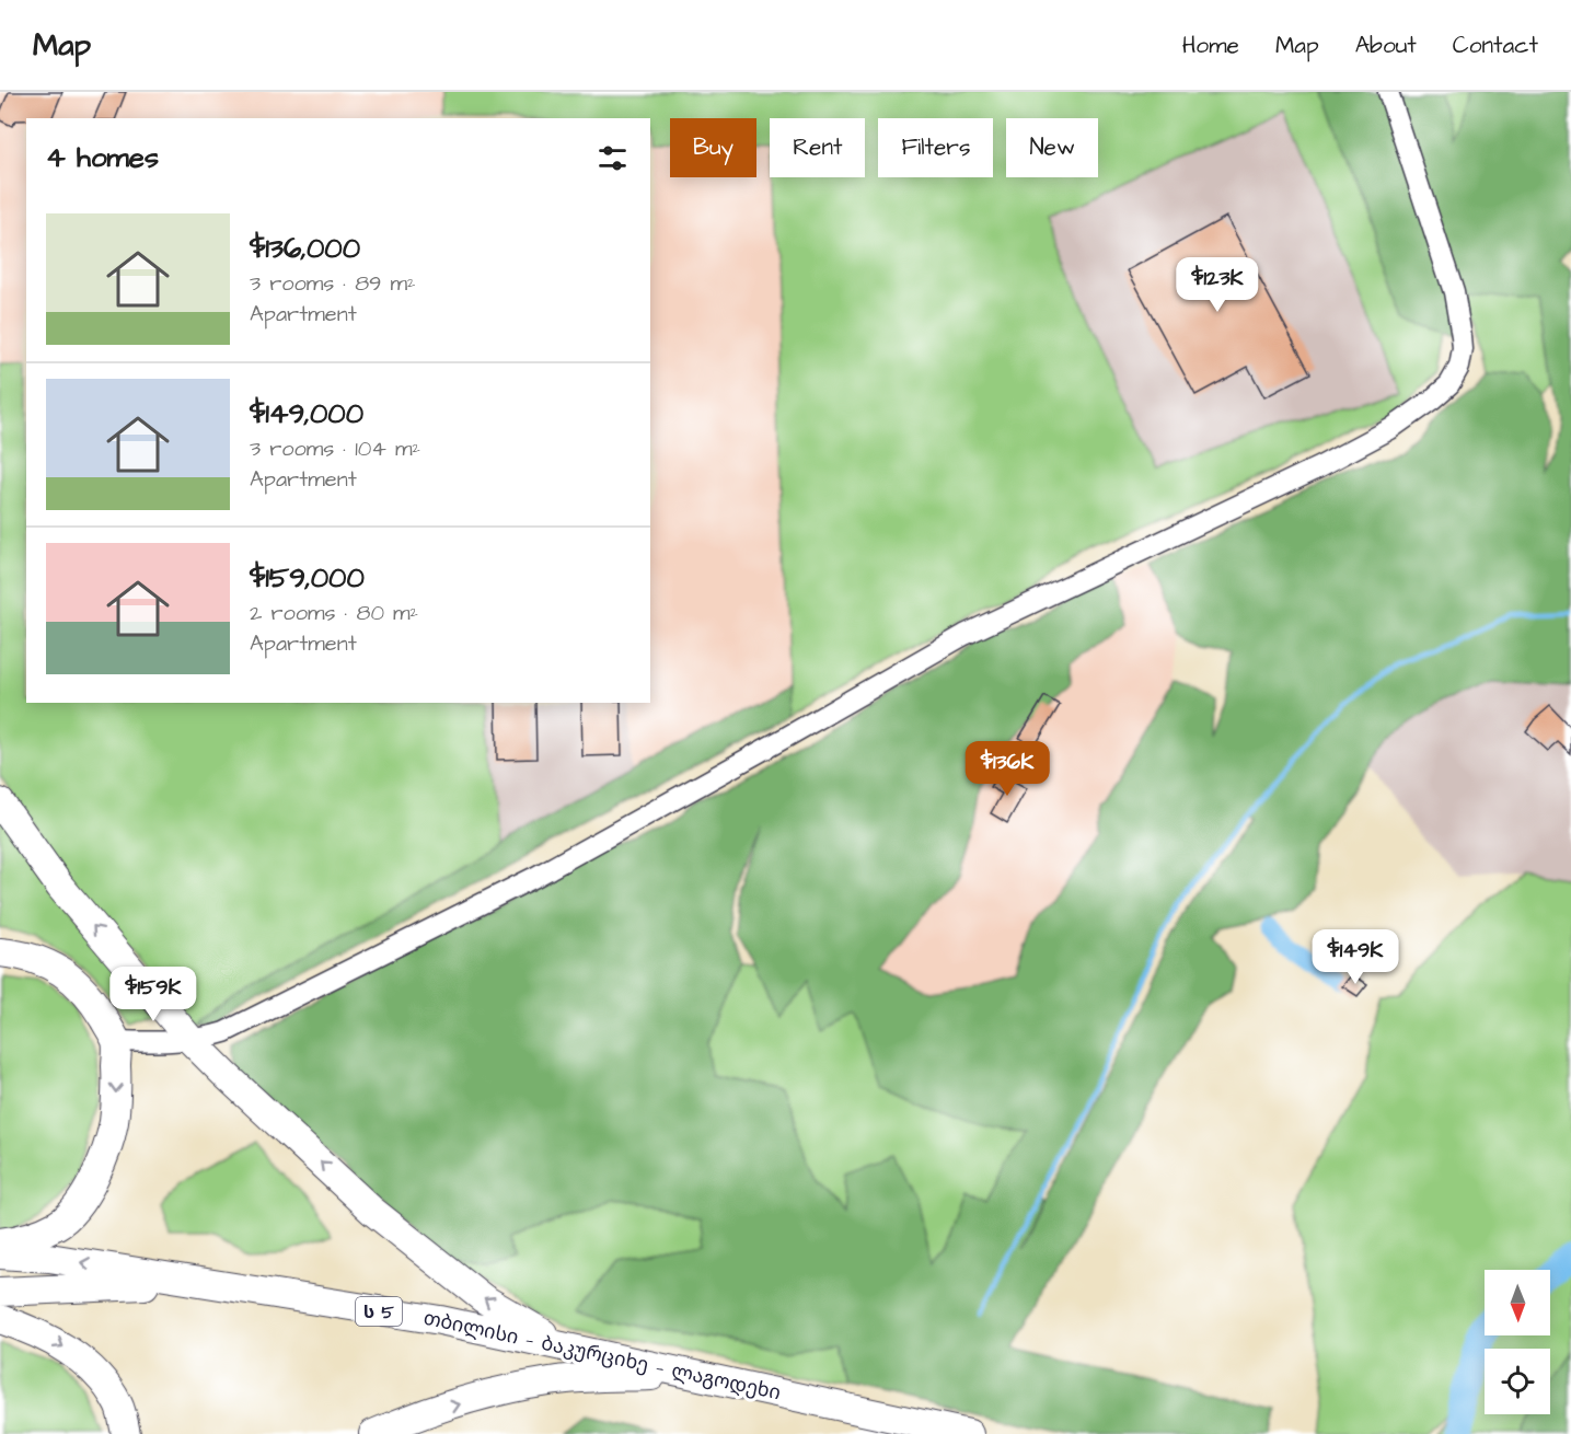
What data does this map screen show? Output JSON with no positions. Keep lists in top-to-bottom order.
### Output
{
  "streets": {
    "highway": ["ს 5", "თბილისი — ბაკურციხე — ლაგოდეხი"]
  },
  "north": "bottom",
  "page": {
    "header": "Map",
    "nav": [
      "Home",
      "Map",
      "About",
      "Contact"
    ],
    "chip": [
      "Buy",
      "Rent",
      "Filters",
      "New"
    ],
    "heading": "4 homes",
    "list": [
      {
        "name": "$136,000",
        "note": "3 rooms · 89 m² · Apartment"
      },
      {
        "name": "$149,000",
        "note": "3 rooms · 104 m² · Apartment"
      },
      {
        "name": "$159,000",
        "note": "2 rooms · 80 m² · Apartment"
      }
    ],
    "price": [
      "$123K",
      "$136K",
      "$149K",
      "$159K"
    ]
  }
}
